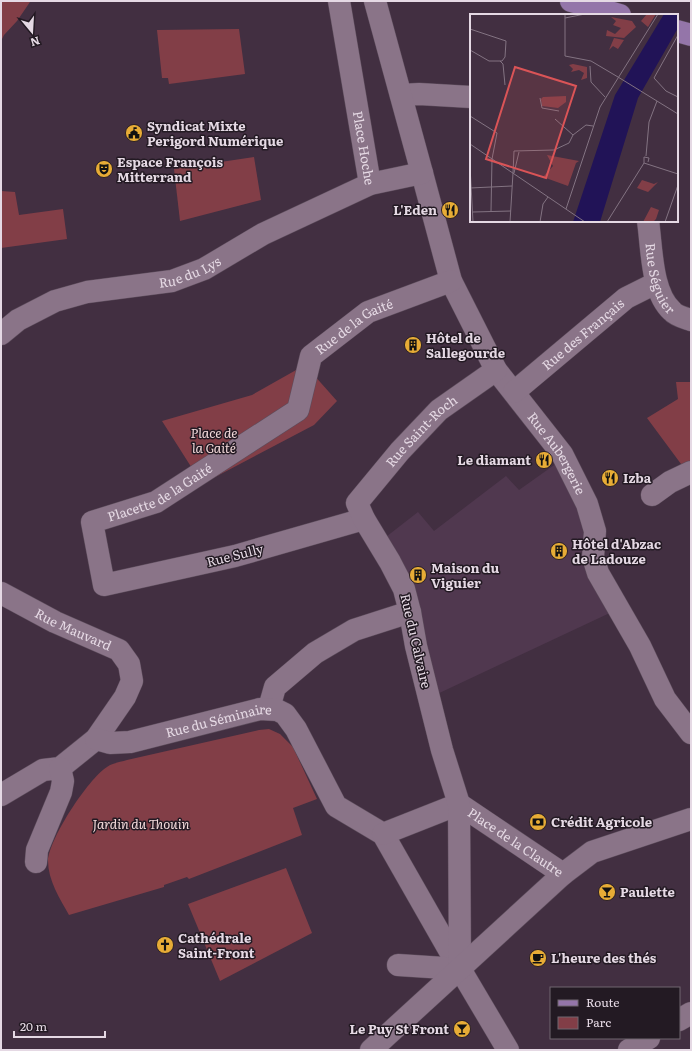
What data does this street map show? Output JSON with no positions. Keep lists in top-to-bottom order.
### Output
{
  "streets": {
    "street": [
      "Place Hoche",
      "Rue du Lys",
      "Rue Séguier",
      "Rue de la Gaité",
      "Rue des Français",
      "Rue Saint-Roch",
      "Rue Aubergerie",
      "Placette de la Gaité",
      "Rue Sully",
      "Rue Mauvard",
      "Rue du Calvaire",
      "Rue du Séminaire",
      "Place de la Clautre"
    ]
  },
  "crossings": [
    ["Place Hoche", "Rue du Lys"],
    ["Place Hoche", "Rue Aubergerie"],
    ["Rue Séguier", "Rue des Français"],
    ["Rue de la Gaité", "Rue Aubergerie"],
    ["Rue de la Gaité", "Placette de la Gaité"],
    ["Rue des Français", "Rue Aubergerie"],
    ["Rue Saint-Roch", "Rue Aubergerie"],
    ["Rue Saint-Roch", "Rue Sully"],
    ["Rue Saint-Roch", "Rue du Calvaire"],
    ["Placette de la Gaité", "Rue Sully"],
    ["Rue Sully", "Rue du Calvaire"],
    ["Rue Mauvard", "Rue du Séminaire"],
    ["Rue du Calvaire", "Place de la Clautre"],
    ["Rue du Séminaire", "Place de la Clautre"]
  ],
  "parks": ["Place de la Gaité", "Jardin du Thouin"],
  "places": {
    "public building": ["Syndicat Mixte Perigord Numérique"],
    "theatre": ["Espace François Mitterrand"],
    "restaurant": ["L'Eden", "Le diamant", "Izba"],
    "building": ["Hôtel de Sallegourde", "Hôtel d'Abzac de Ladouze", "Maison du Viguier"],
    "bank": ["Crédit Agricole"],
    "bar": ["Paulette", "Le Puy St Front"],
    "church": ["Cathédrale Saint-Front"],
    "cafe": ["L'heure des thés"]
  },
  "legend": ["Route", "Parc"],
  "scale_bar": "20 m",
  "north": "bottom"
}
